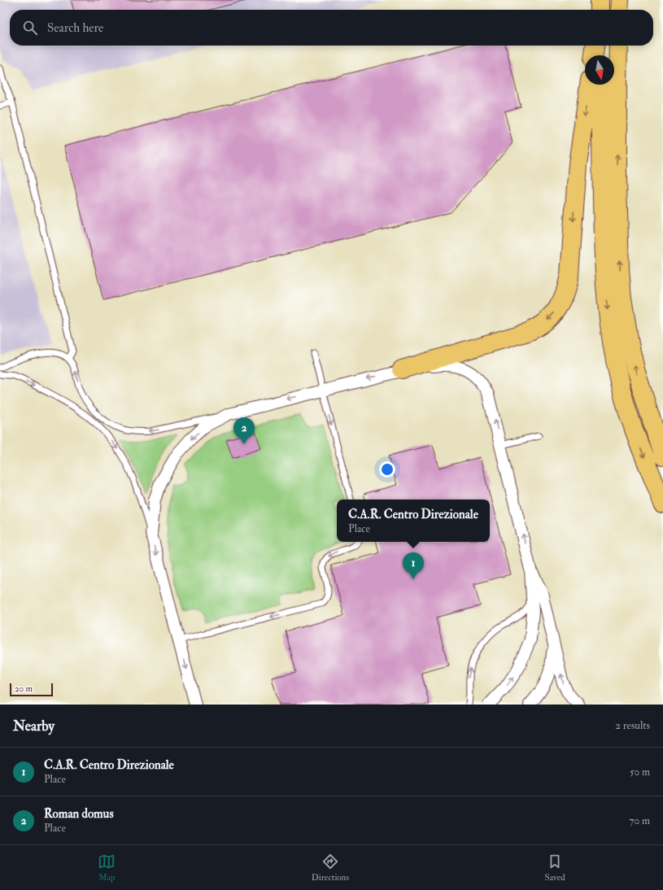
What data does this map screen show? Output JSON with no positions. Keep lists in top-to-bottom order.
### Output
{
  "scale_bar": "20 m",
  "north": "bottom",
  "page": {
    "search": "Search here",
    "pins": ["2", "1"],
    "popup": ["C.A.R. Centro Direzionale", "Place"],
    "scale": "20 m",
    "heading": ["Nearby", "2 results"],
    "list": [
      {
        "mark": "1",
        "name": "C.A.R. Centro Direzionale",
        "note": "Place",
        "value": "50 m"
      },
      {
        "mark": "2",
        "name": "Roman domus",
        "note": "Place",
        "value": "70 m"
      }
    ],
    "nav": ["Map", "Directions", "Saved"]
  }
}
